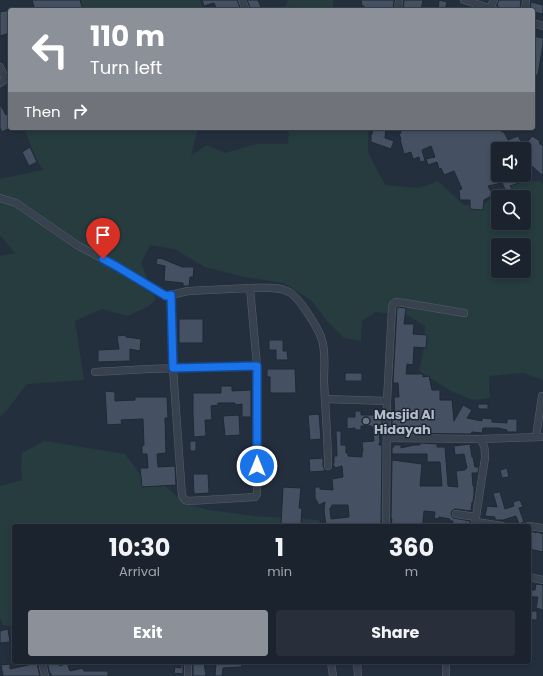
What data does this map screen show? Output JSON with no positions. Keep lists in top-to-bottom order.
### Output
{
  "places": ["Masjid Al Hidayah"],
  "page": {
    "turn": ["110 m", "Turn left"],
    "then": "Then",
    "eta": [
      "10:30",
      "Arrival",
      "1",
      "min",
      "360",
      "m"
    ],
    "buttons": ["Exit", "Share"]
  }
}
